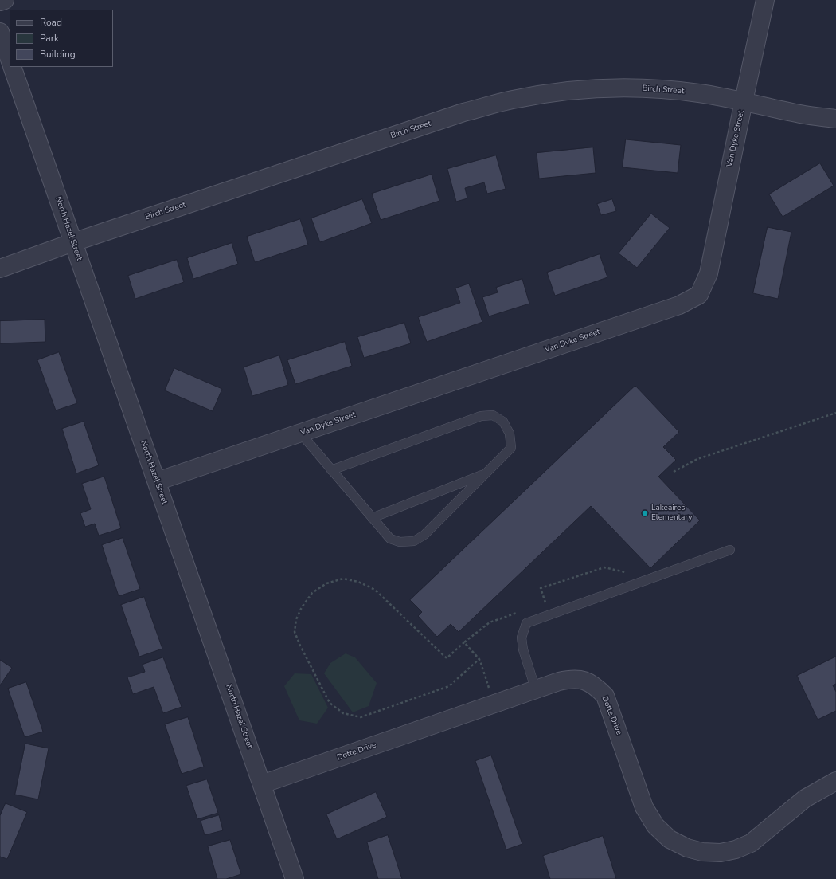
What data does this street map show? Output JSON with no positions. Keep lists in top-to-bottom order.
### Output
{
  "streets": {
    "street": [
      "Birch Street",
      "Van Dyke Street",
      "North Hazel Street",
      "Dotte Drive"
    ]
  },
  "crossings": [
    ["Birch Street", "Van Dyke Street"],
    ["Birch Street", "North Hazel Street"],
    ["Van Dyke Street", "North Hazel Street"],
    ["North Hazel Street", "Dotte Drive"]
  ],
  "places": ["Lakeaires Elementary"],
  "legend": ["Road", "Park", "Building"]
}
